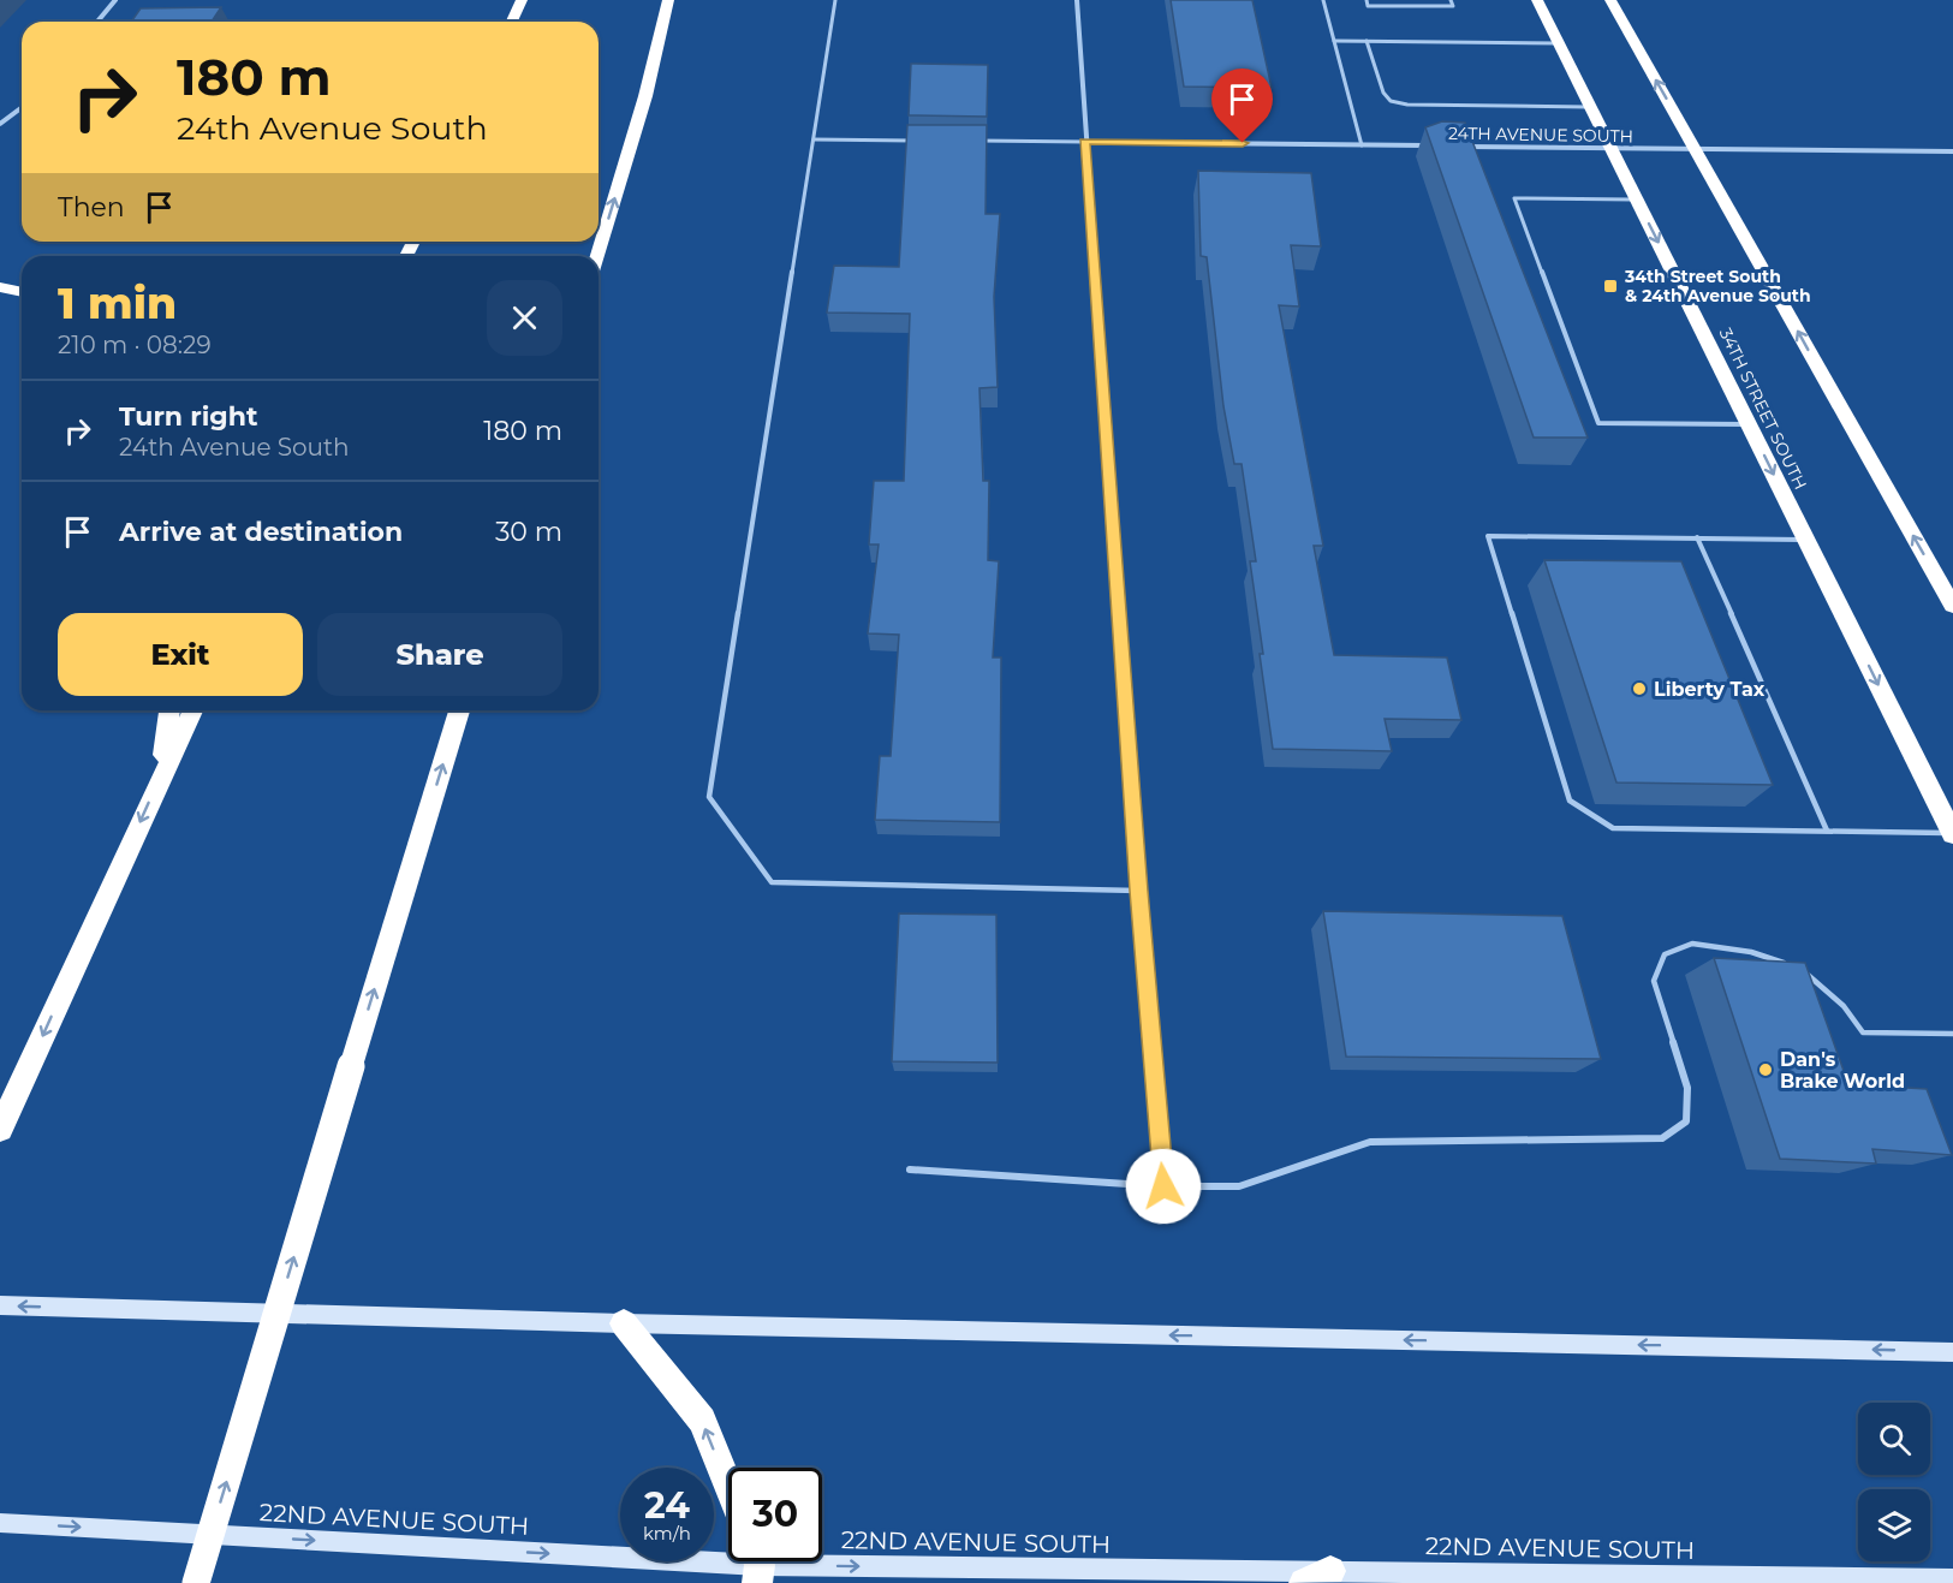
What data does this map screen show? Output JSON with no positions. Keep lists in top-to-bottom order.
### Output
{
  "streets": {
    "highway": ["34TH STREET SOUTH"],
    "main road": ["22ND AVENUE SOUTH"],
    "street": ["24TH AVENUE SOUTH"]
  },
  "crossings": [
    ["24TH AVENUE SOUTH", "34TH STREET SOUTH"]
  ],
  "one_way": ["22ND AVENUE SOUTH"],
  "places": {
    "transit": ["34th Street South & 24th Avenue South"],
    "other": ["Liberty Tax", "Dan's Brake World"]
  },
  "page": {
    "turn": ["180 m", "24th Avenue South"],
    "then": "Then",
    "heading": ["1 min", "210 m · 08:29"],
    "list": [
      {
        "name": "Turn right",
        "note": "24th Avenue South",
        "value": "180 m"
      },
      {
        "name": "Arrive at destination",
        "value": "30 m"
      }
    ],
    "buttons": ["Exit", "Share"],
    "speed": "24 km/h",
    "limit": "30"
  }
}
